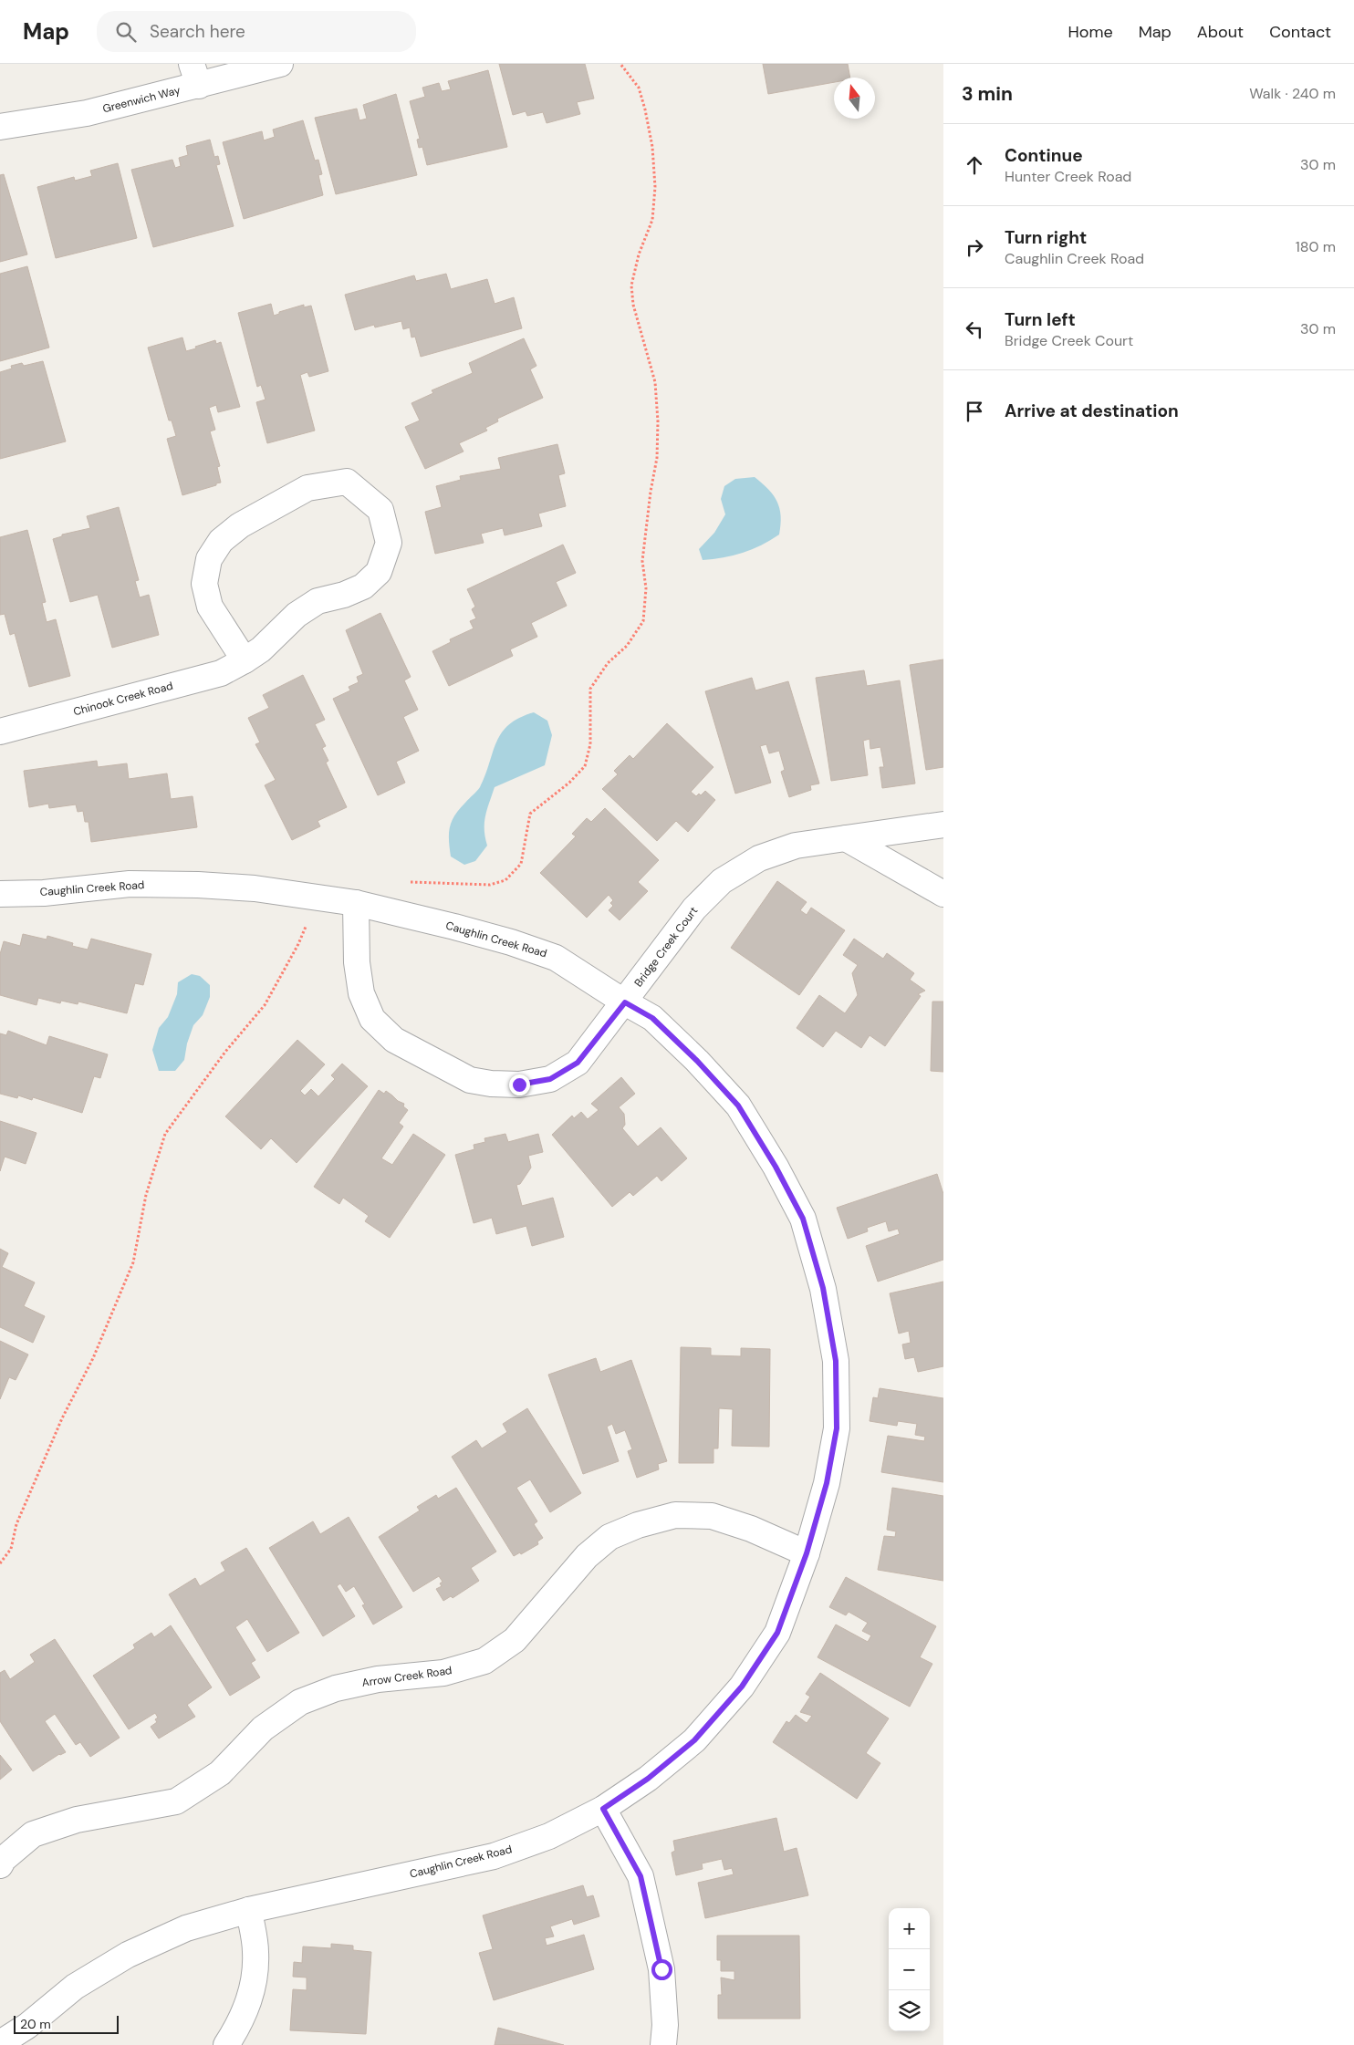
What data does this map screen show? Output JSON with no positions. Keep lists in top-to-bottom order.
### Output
{
  "streets": {
    "street": [
      "Greenwich Way",
      "Chinook Creek Road",
      "Caughlin Creek Road",
      "Bridge Creek Court",
      "Arrow Creek Road"
    ]
  },
  "crossings": [
    ["Caughlin Creek Road", "Bridge Creek Court"],
    ["Caughlin Creek Road", "Arrow Creek Road"]
  ],
  "scale_bar": "20 m",
  "north": "top",
  "page": {
    "header": "Map",
    "search": "Search here",
    "nav": [
      "Home",
      "Map",
      "About",
      "Contact"
    ],
    "heading": ["3 min", "Walk · 240 m"],
    "list": [
      ["Continue", "Hunter Creek Road", "30 m"],
      ["Turn right", "Caughlin Creek Road", "180 m"],
      ["Turn left", "Bridge Creek Court", "30 m"],
      "Arrive at destination"
    ],
    "map_buttons": ["+", "−"],
    "scale": "20 m"
  }
}
